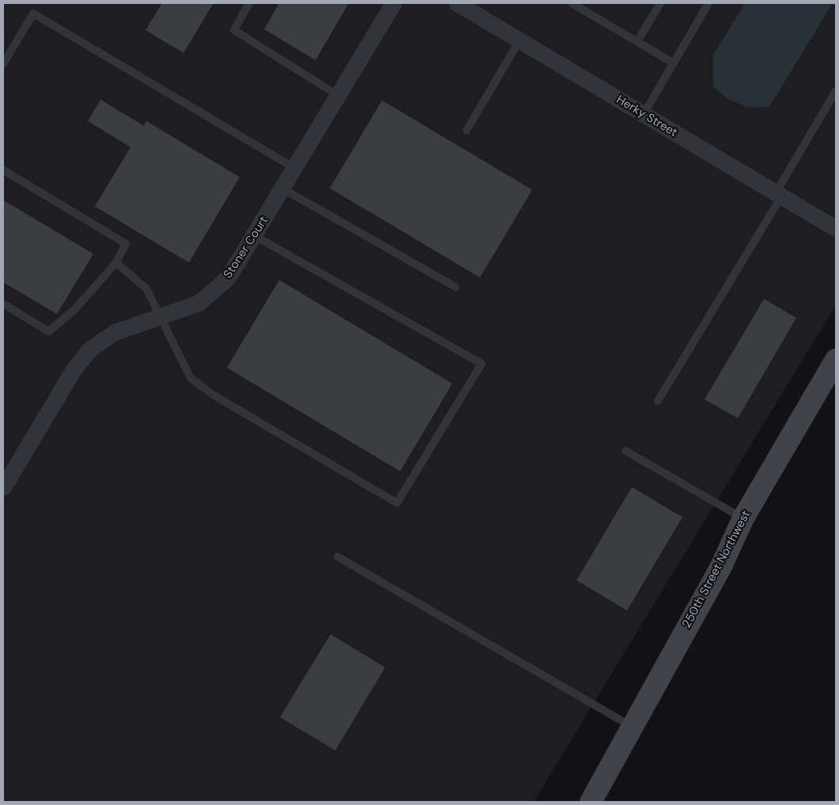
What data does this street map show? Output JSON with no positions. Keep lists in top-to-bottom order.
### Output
{
  "streets": {
    "main road": ["250th Street Northwest"],
    "street": ["Herky Street", "Stoner Court"]
  }
}
